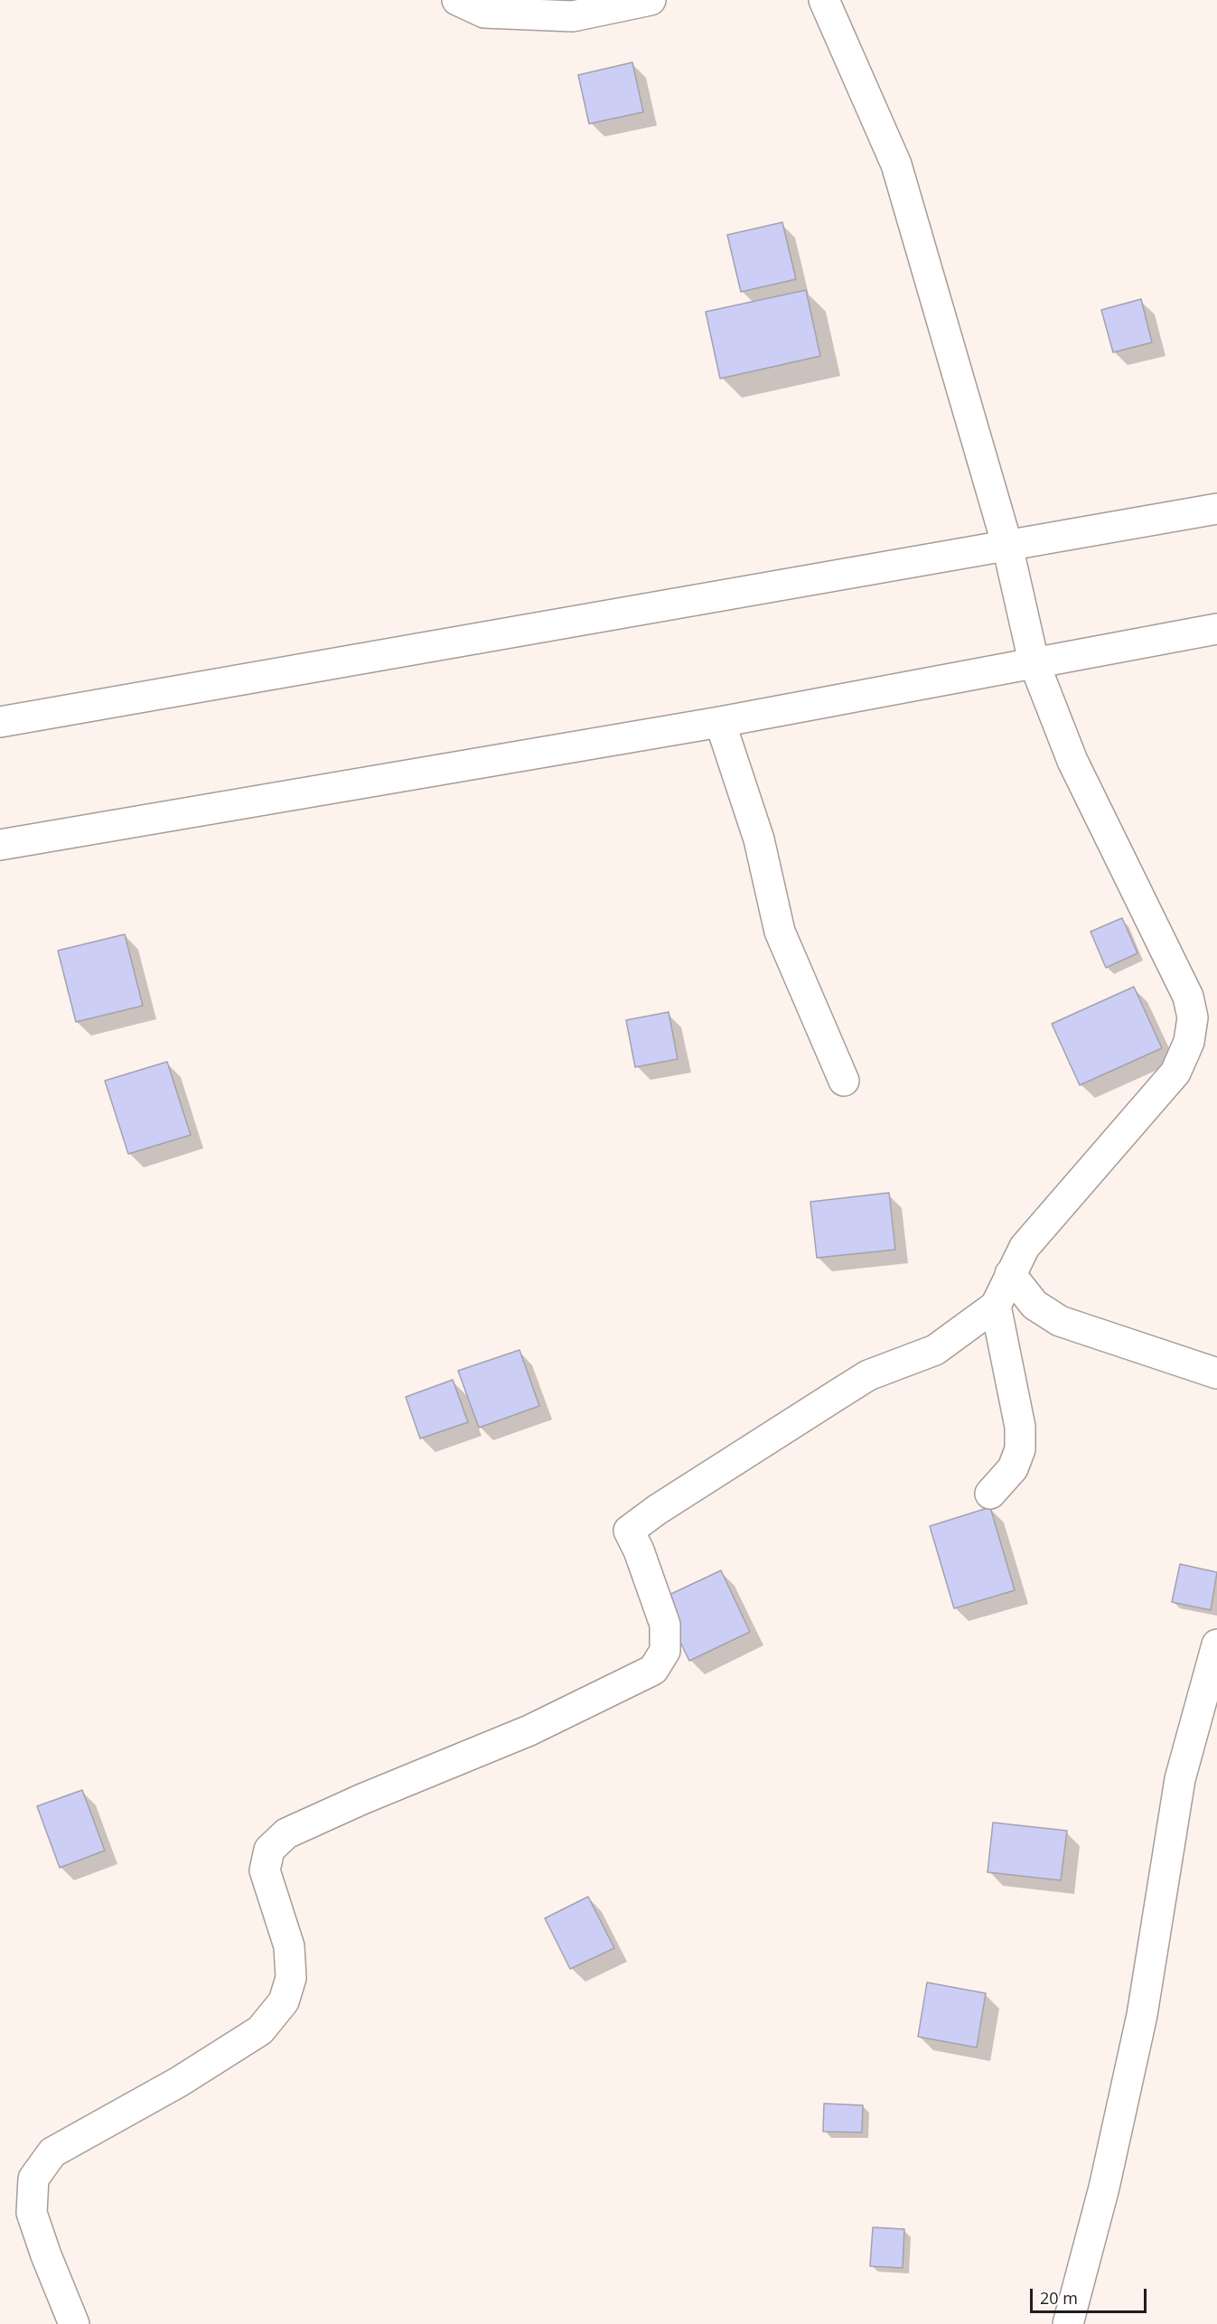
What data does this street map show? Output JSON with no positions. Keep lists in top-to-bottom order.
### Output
{
  "scale_bar": "20 m"
}
